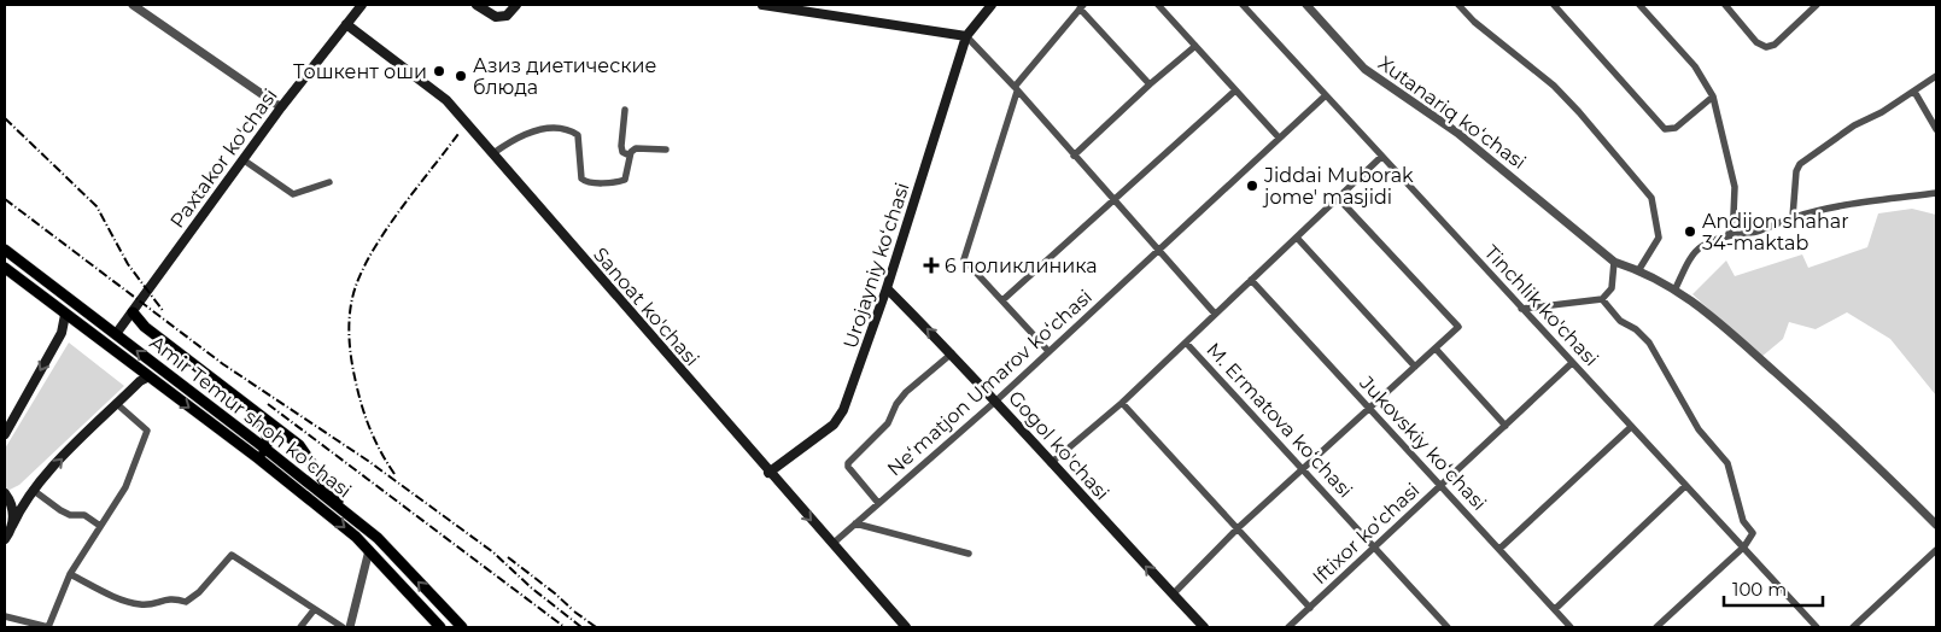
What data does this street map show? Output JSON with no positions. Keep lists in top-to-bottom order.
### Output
{
  "streets": {
    "main road": [
      "Paxtakor ko'chasi",
      "Urоjayniy koʻchasi",
      "Sanoat ko'chasi",
      "Amir Temur shoh ko'chasi",
      "Gogol ko'chasi"
    ],
    "street": [
      "Xutanariq koʻchasi",
      "Tinchlik ko'chasi",
      "Neʻmatjon Umarov koʻchasi",
      "M. Ermatova koʻchasi",
      "Jukovskiy koʻchasi",
      "Iftixor koʻchasi"
    ]
  },
  "crossings": [
    ["Paxtakor ko'chasi", "Sanoat ko'chasi"],
    ["Paxtakor ko'chasi", "Amir Temur shoh ko'chasi"],
    ["Urоjayniy koʻchasi", "Sanoat ko'chasi"],
    ["Urоjayniy koʻchasi", "Gogol ko'chasi"],
    ["Tinchlik ko'chasi", "Neʻmatjon Umarov koʻchasi"],
    ["Tinchlik ko'chasi", "Iftixor koʻchasi"],
    ["Sanoat ko'chasi", "Neʻmatjon Umarov koʻchasi"],
    ["Neʻmatjon Umarov koʻchasi", "Gogol ko'chasi"],
    ["M. Ermatova koʻchasi", "Iftixor koʻchasi"],
    ["Jukovskiy koʻchasi", "Iftixor koʻchasi"]
  ],
  "one_way": ["Gogol ko'chasi"],
  "places": {
    "other": [
      "Тошкент оши",
      "Азиз диетические блюда",
      "Jiddai Muborak jome' masjidi",
      "Andijon shahar 34-maktab"
    ],
    "health": ["6 поликлиника"]
  },
  "scale_bar": "100 m"
}
